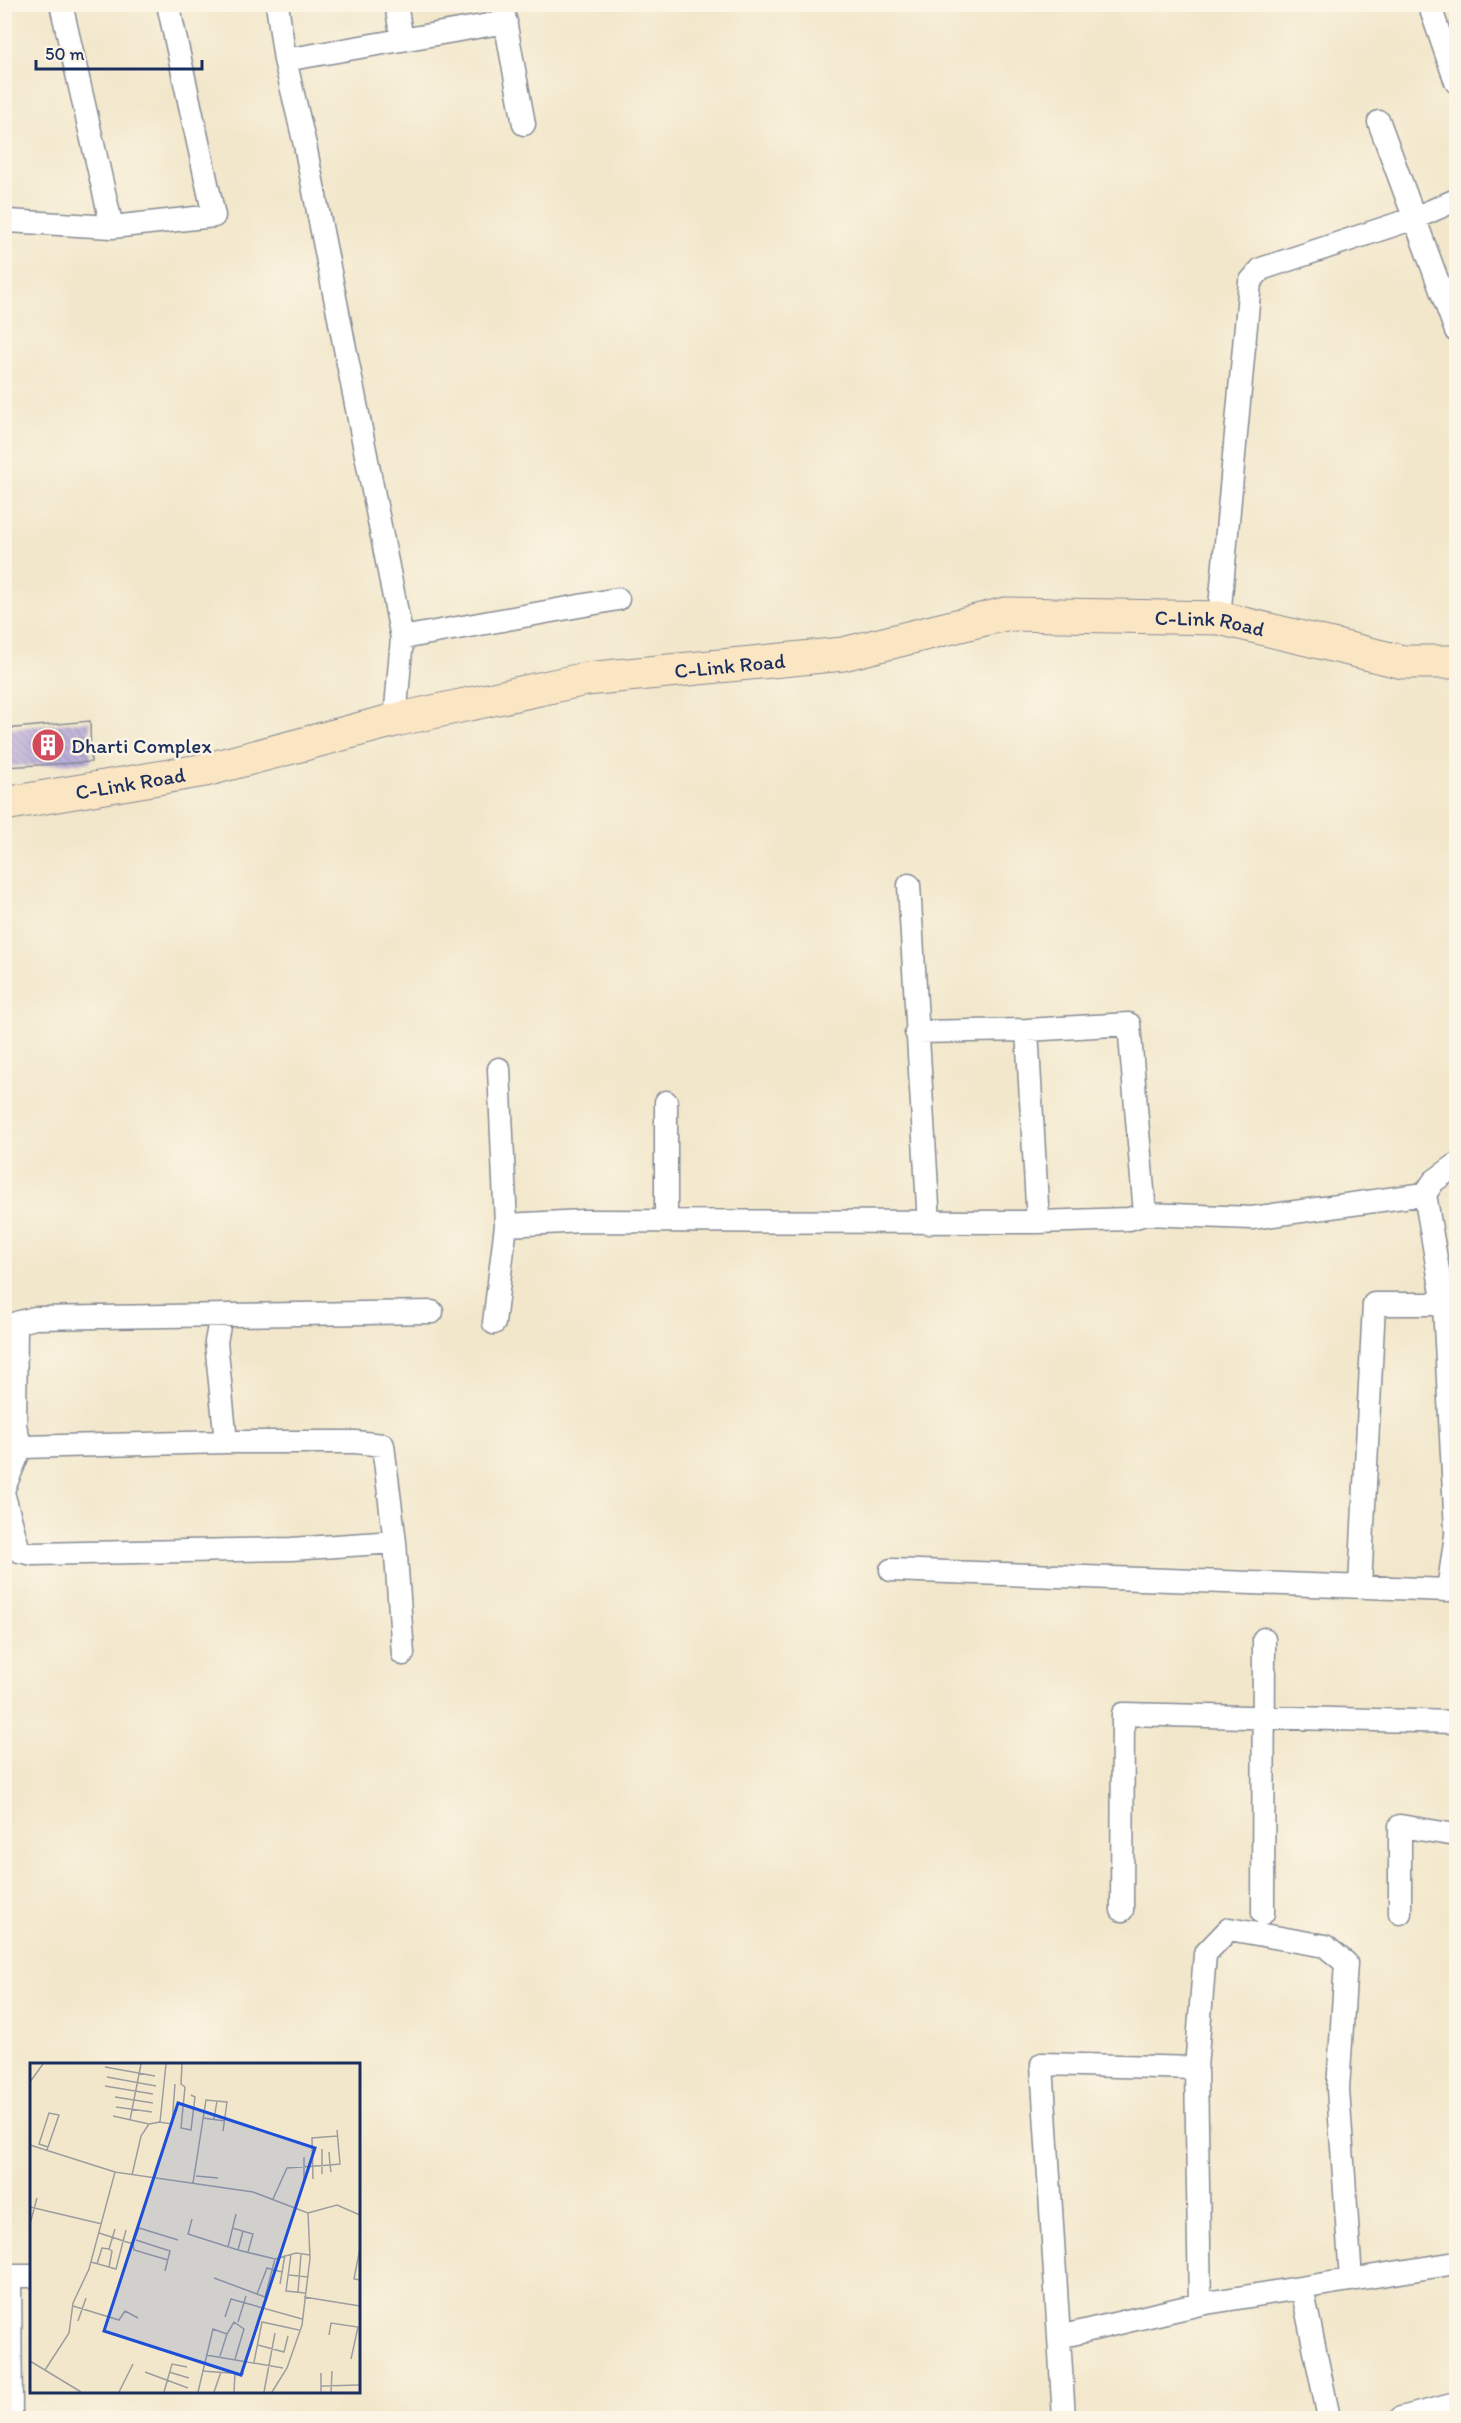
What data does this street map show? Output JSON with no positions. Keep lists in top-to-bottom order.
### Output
{
  "streets": {
    "street": ["C-Link Road"]
  },
  "places": {
    "building": ["Dharti Complex"]
  },
  "scale_bar": "50 m"
}
